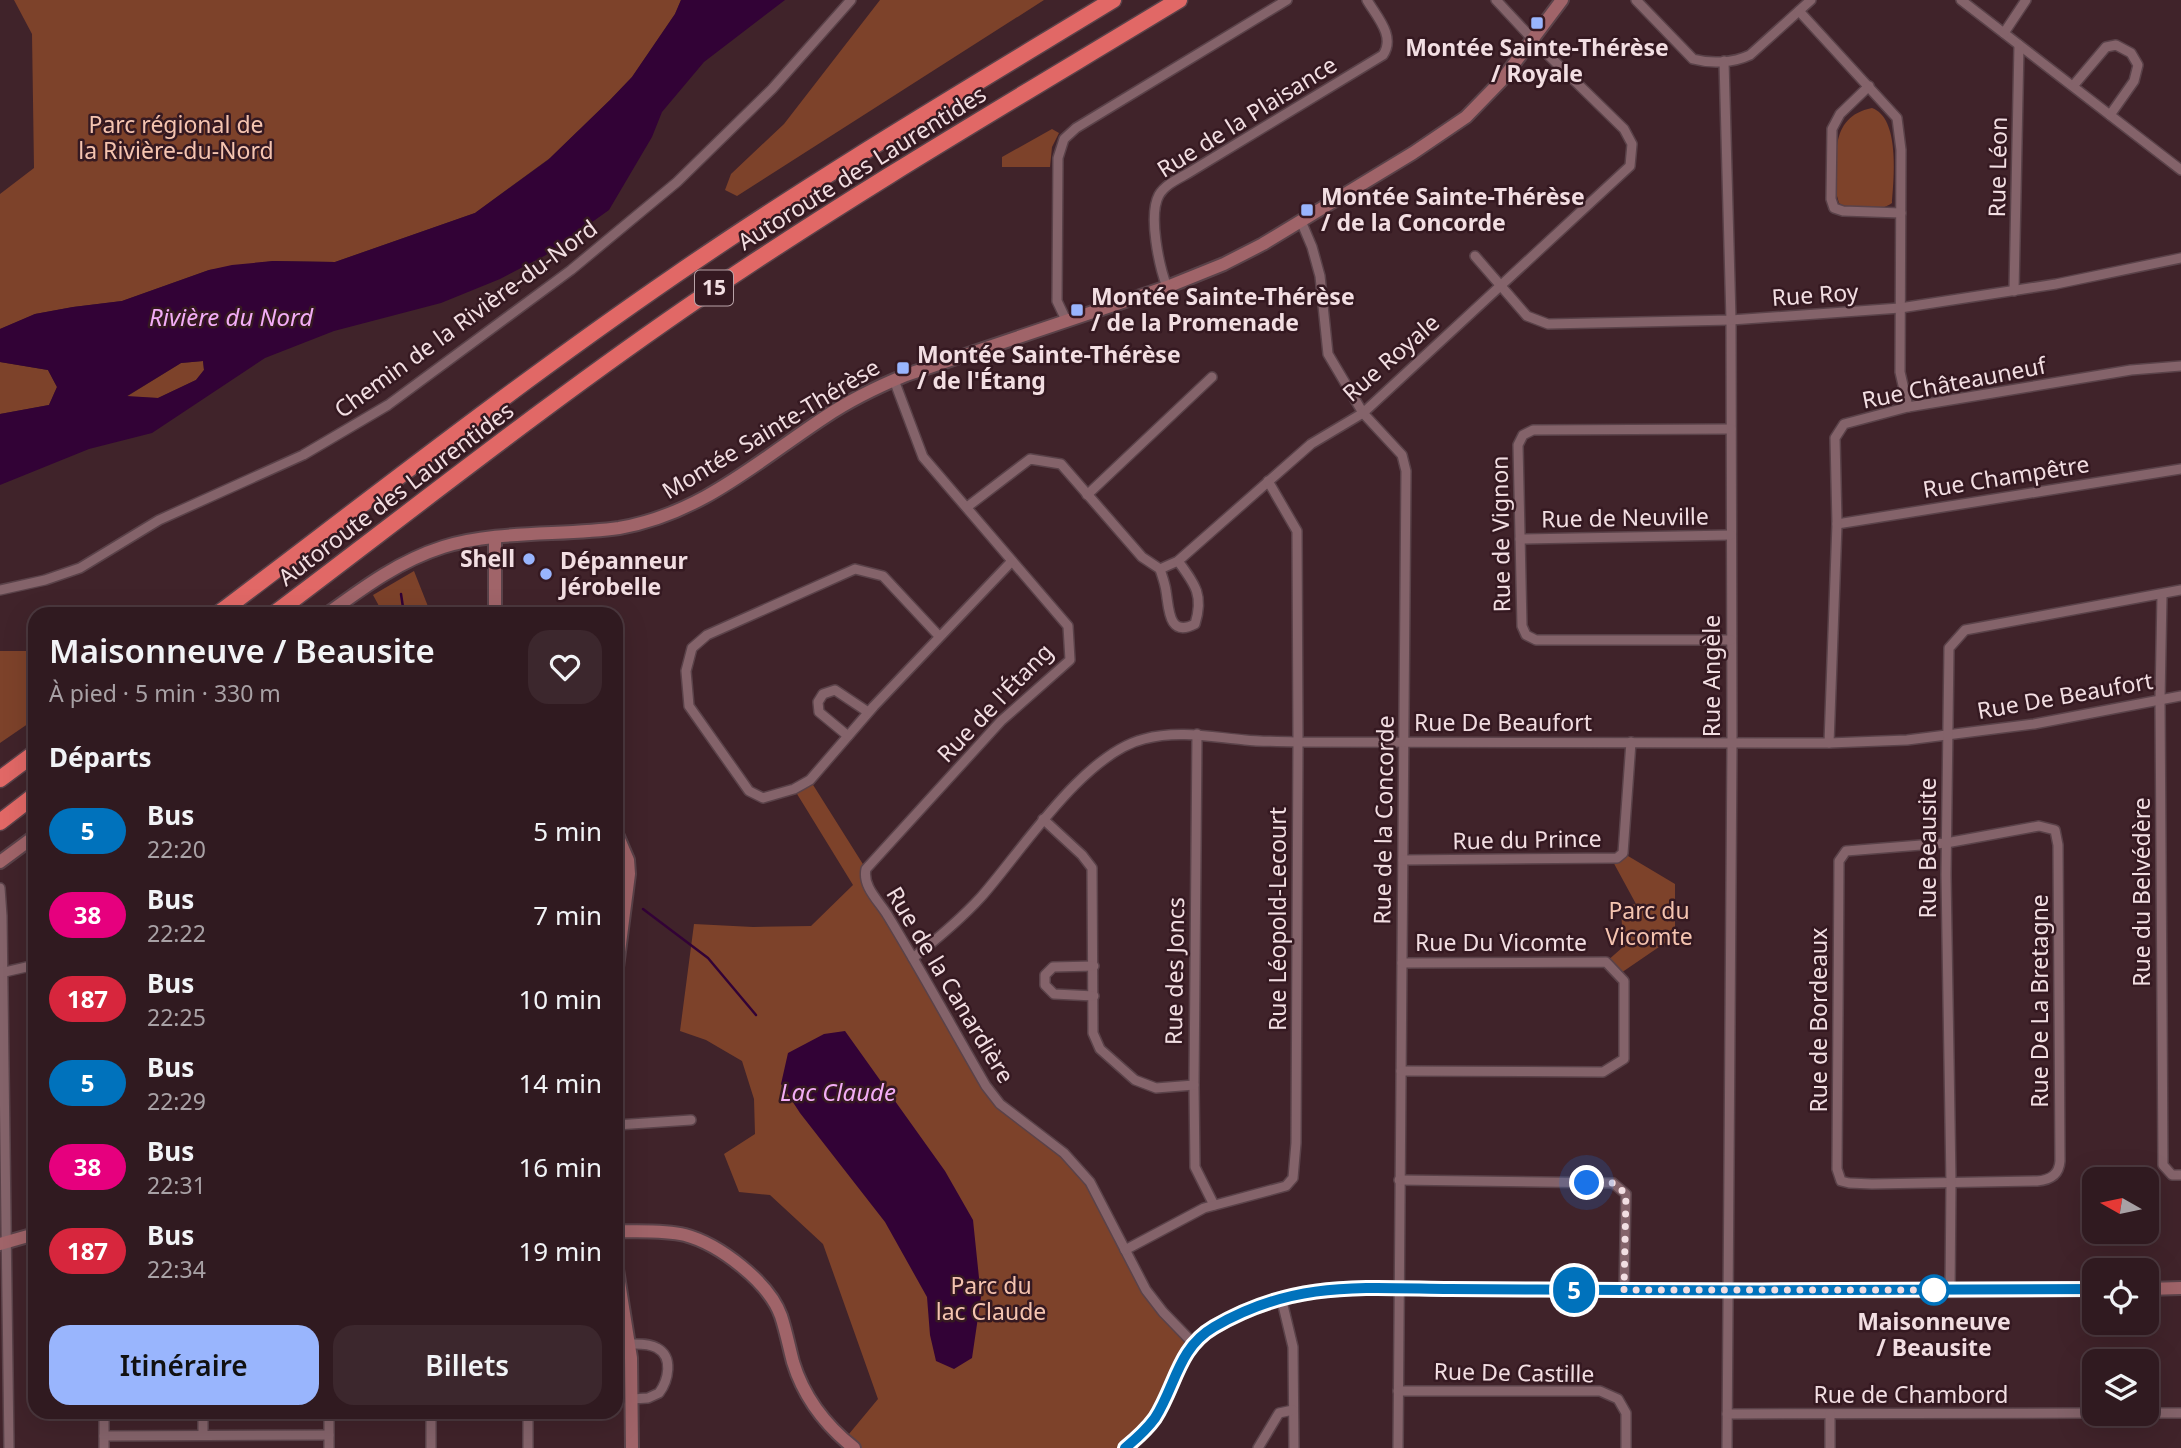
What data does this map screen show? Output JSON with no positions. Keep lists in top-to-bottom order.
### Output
{
  "streets": {
    "highway": ["Autoroute des Laurentides", "15"],
    "street": [
      "Rue de la Plaisance",
      "Rue Léon",
      "Rue Roy",
      "Chemin de la Rivière-du-Nord",
      "Rue Royale",
      "Rue Châteauneuf",
      "Montée Sainte-Thérèse",
      "Rue Champêtre",
      "Rue de Neuville",
      "Rue de Vignon",
      "Rue Angèle",
      "Rue De Beaufort",
      "Rue de l'Étang",
      "Rue de la Concorde",
      "Rue du Prince",
      "Rue Beausite",
      "Rue du Belvédère",
      "Rue Léopold-Lecourt",
      "Rue Du Vicomte",
      "Rue des Joncs",
      "Rue de la Canardière",
      "Rue De La Bretagne",
      "Rue de Bordeaux",
      "Rue De Castille",
      "Rue de Chambord"
    ]
  },
  "crossings": [
    ["Rue de la Plaisance", "Montée Sainte-Thérèse"],
    ["Rue Léon", "Rue Roy"],
    ["Rue Roy", "Rue Royale"],
    ["Rue Roy", "Rue Angèle"],
    ["Rue Royale", "Montée Sainte-Thérèse"],
    ["Rue Royale", "Rue de la Concorde"],
    ["Rue Royale", "Rue Léopold-Lecourt"],
    ["Rue Châteauneuf", "Rue Champêtre"],
    ["Rue Châteauneuf", "Rue De Beaufort"],
    ["Montée Sainte-Thérèse", "Rue de l'Étang"],
    ["Montée Sainte-Thérèse", "Rue de la Concorde"],
    ["Rue de Neuville", "Rue de Vignon"],
    ["Rue de Neuville", "Rue Angèle"],
    ["Rue de Vignon", "Rue Angèle"],
    ["Rue Angèle", "Rue De Beaufort"],
    ["Rue Angèle", "Rue de Chambord"],
    ["Rue De Beaufort", "Rue de la Concorde"],
    ["Rue De Beaufort", "Rue du Prince"],
    ["Rue De Beaufort", "Rue Beausite"],
    ["Rue De Beaufort", "Rue du Belvédère"],
    ["Rue De Beaufort", "Rue Léopold-Lecourt"],
    ["Rue De Beaufort", "Rue des Joncs"],
    ["Rue De Beaufort", "Rue de la Canardière"],
    ["Rue de l'Étang", "Rue de la Canardière"],
    ["Rue de la Concorde", "Rue du Prince"],
    ["Rue de la Concorde", "Rue Du Vicomte"],
    ["Rue de la Concorde", "Rue De Castille"],
    ["Rue Beausite", "Rue du Belvédère"],
    ["Rue Beausite", "Rue De La Bretagne"],
    ["Rue Beausite", "Rue de Bordeaux"],
    ["Rue Léopold-Lecourt", "Rue des Joncs"],
    ["Rue Léopold-Lecourt", "Rue de la Canardière"],
    ["Rue De La Bretagne", "Rue de Bordeaux"]
  ],
  "water": ["Rivière du Nord", "Lac Claude"],
  "parks": ["Parc régional de la Rivière-du-Nord", "Parc du Vicomte", "Parc du lac Claude"],
  "places": {
    "transit": [
      "Montée Sainte-Thérèse / Royale",
      "Montée Sainte-Thérèse / de la Concorde",
      "Montée Sainte-Thérèse / de la Promenade",
      "Montée Sainte-Thérèse / de l'Étang"
    ],
    "other": ["Shell", "Dépanneur Jérobelle", "Maisonneuve / Beausite"]
  },
  "lines": ["bus line 5"],
  "north": "left",
  "page": {
    "on_map": "5",
    "heading": [
      ["Maisonneuve / Beausite", "À pied · 5 min · 330 m"],
      "Départs"
    ],
    "list": [
      {
        "mark": "5",
        "name": "Bus",
        "note": "22:20",
        "value": "5 min"
      },
      {
        "mark": "38",
        "name": "Bus",
        "note": "22:22",
        "value": "7 min"
      },
      {
        "mark": "187",
        "name": "Bus",
        "note": "22:25",
        "value": "10 min"
      },
      {
        "mark": "5",
        "name": "Bus",
        "note": "22:29",
        "value": "14 min"
      },
      {
        "mark": "38",
        "name": "Bus",
        "note": "22:31",
        "value": "16 min"
      },
      {
        "mark": "187",
        "name": "Bus",
        "note": "22:34",
        "value": "19 min"
      }
    ],
    "buttons": ["Itinéraire", "Billets"]
  }
}
